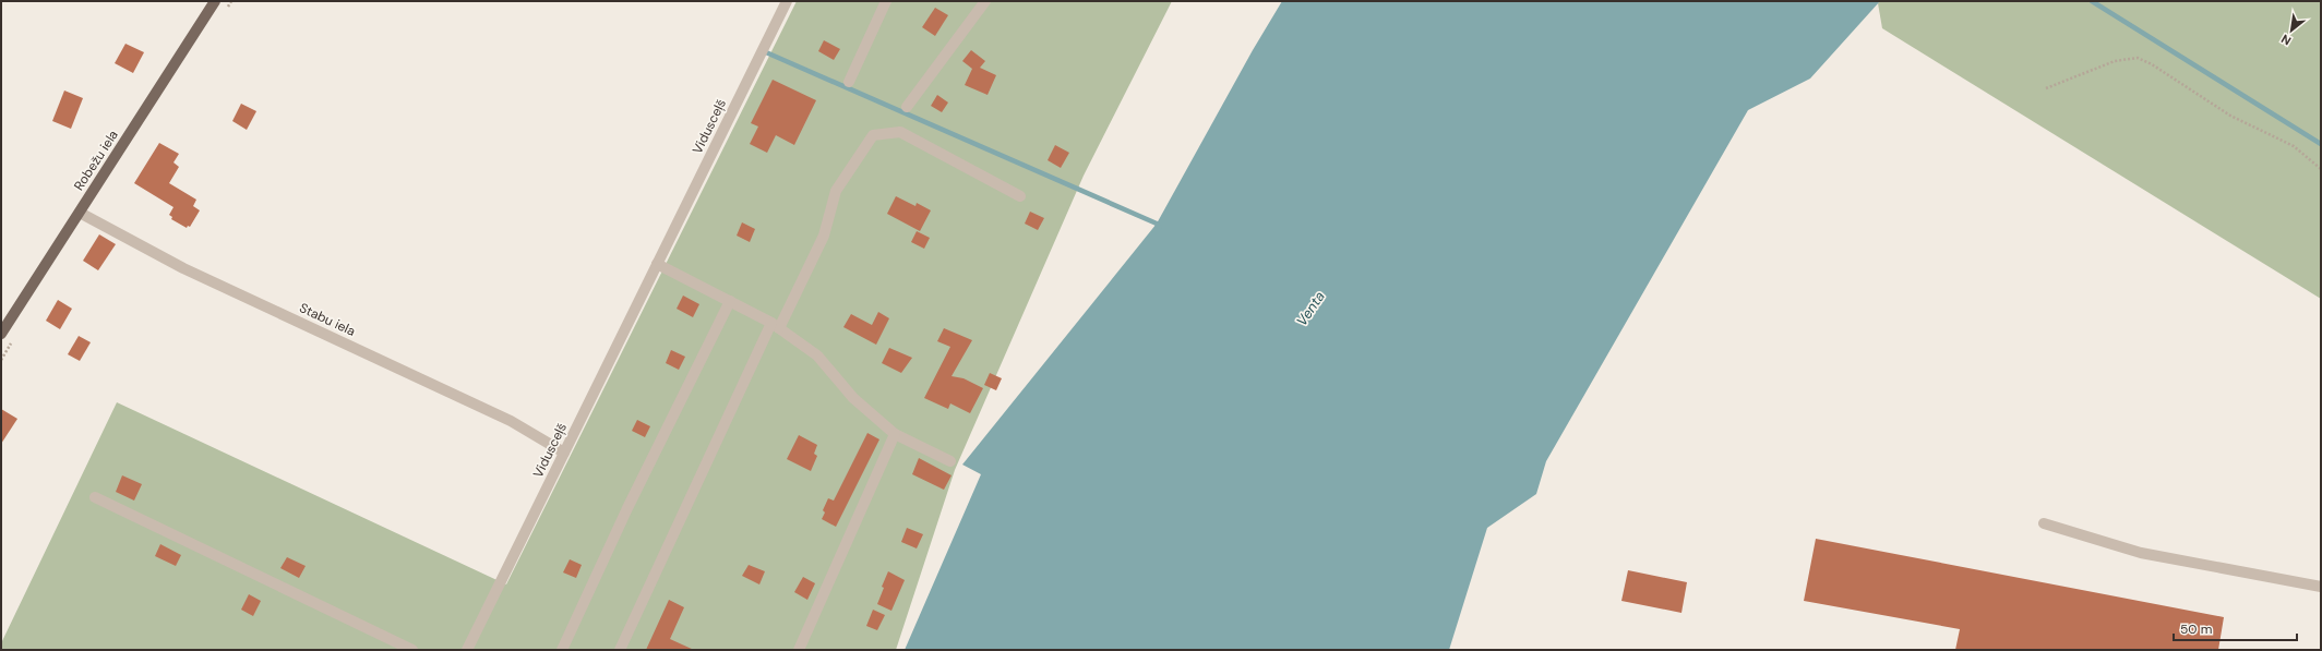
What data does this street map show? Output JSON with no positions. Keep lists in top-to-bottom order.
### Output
{
  "streets": {
    "main road": ["Robežu iela"],
    "street": ["Vidusceļš", "Stabu iela"]
  },
  "crossings": [
    ["Vidusceļš", "Stabu iela"],
    ["Robežu iela", "Stabu iela"]
  ],
  "water": ["Venta"],
  "scale_bar": "50 m",
  "north": "bottom left"
}
